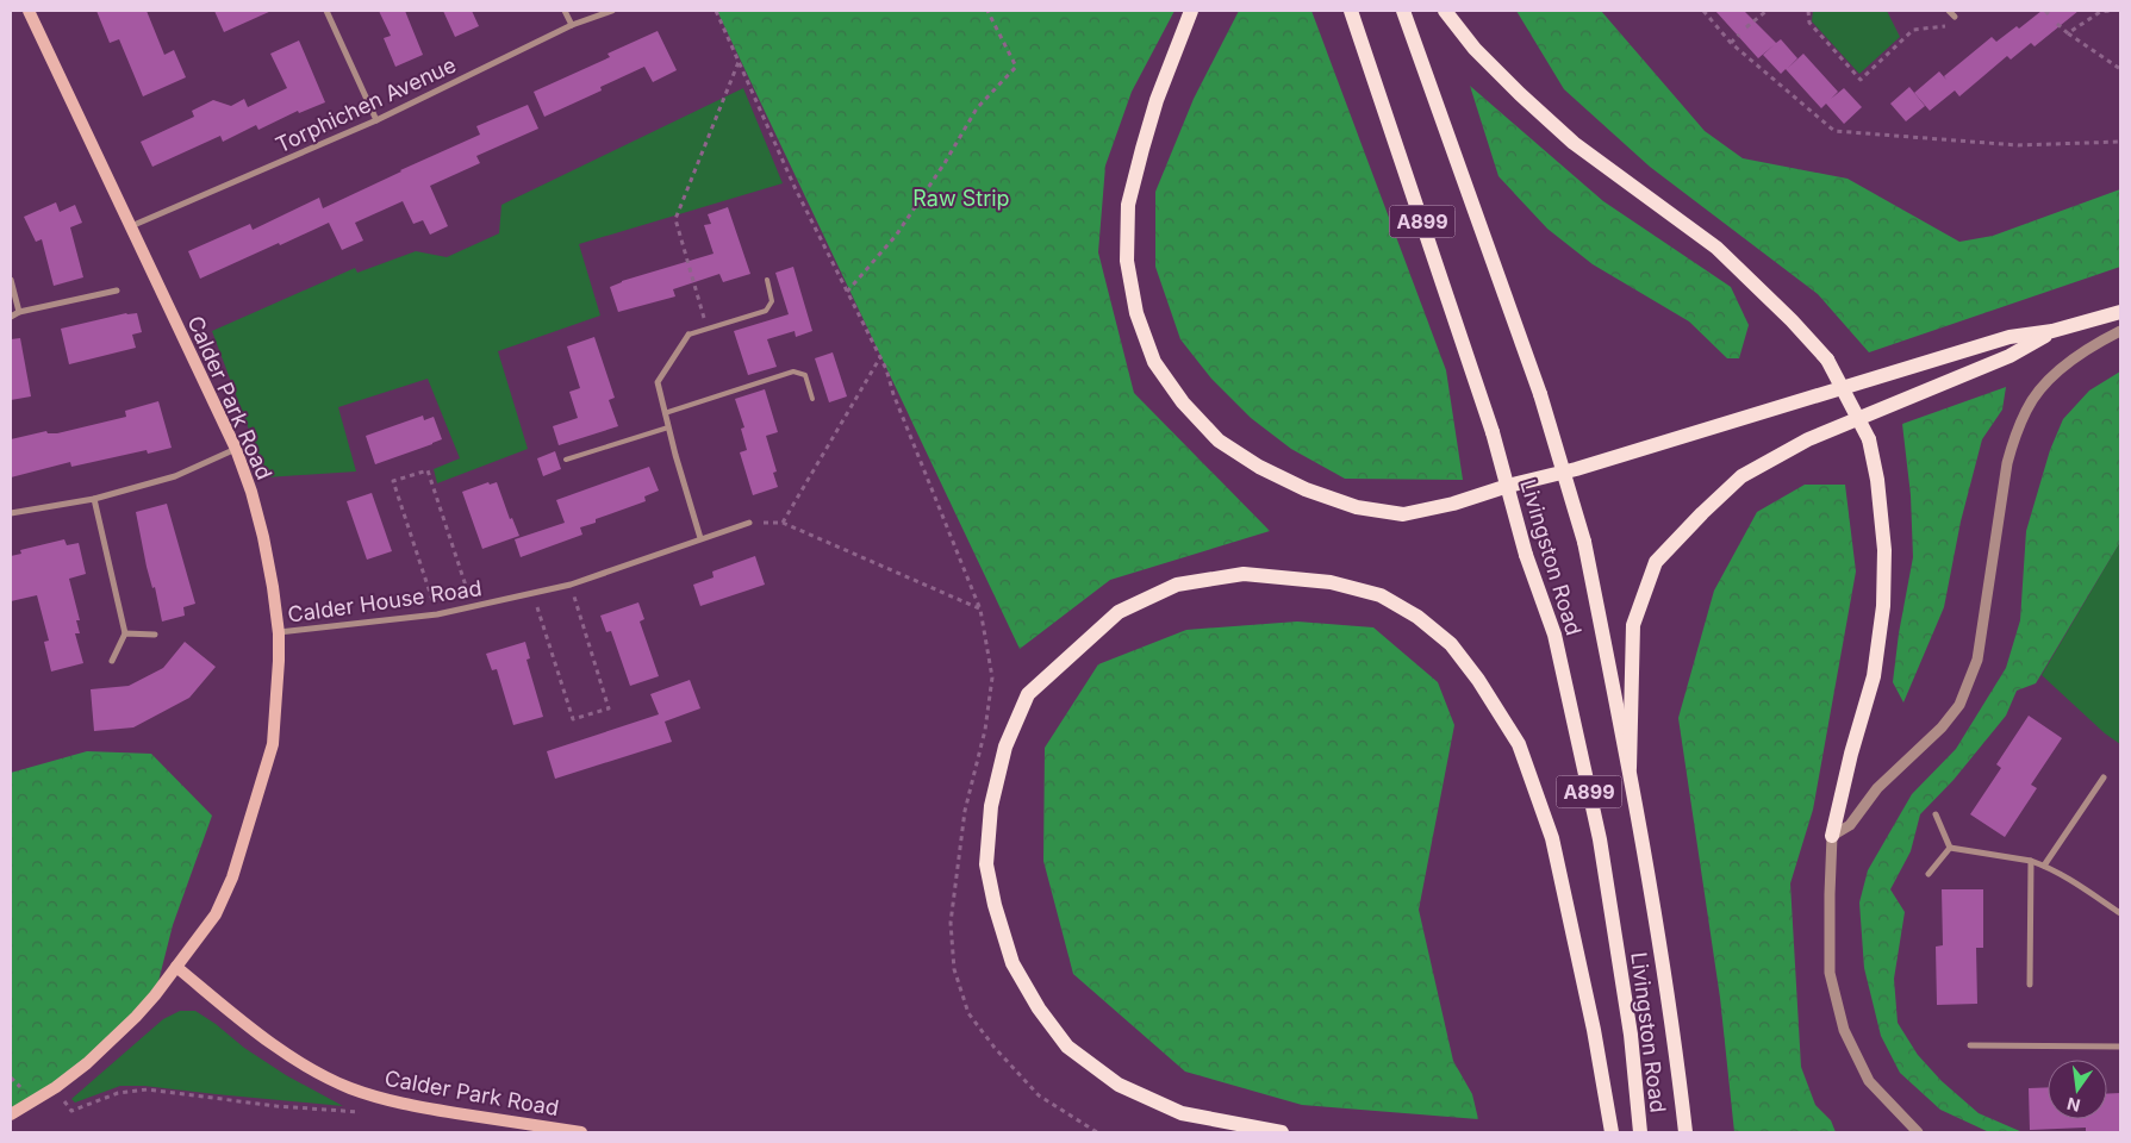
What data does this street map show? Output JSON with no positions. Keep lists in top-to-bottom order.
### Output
{
  "streets": {
    "main road": ["A899", "Calder Park Road", "Livingston Road"],
    "street": ["Torphichen Avenue", "Calder House Road"]
  },
  "crossings": [
    ["Torphichen Avenue", "Calder Park Road"],
    ["Calder Park Road", "Calder House Road"]
  ],
  "parks": ["Raw Strip"],
  "north": "bottom"
}
